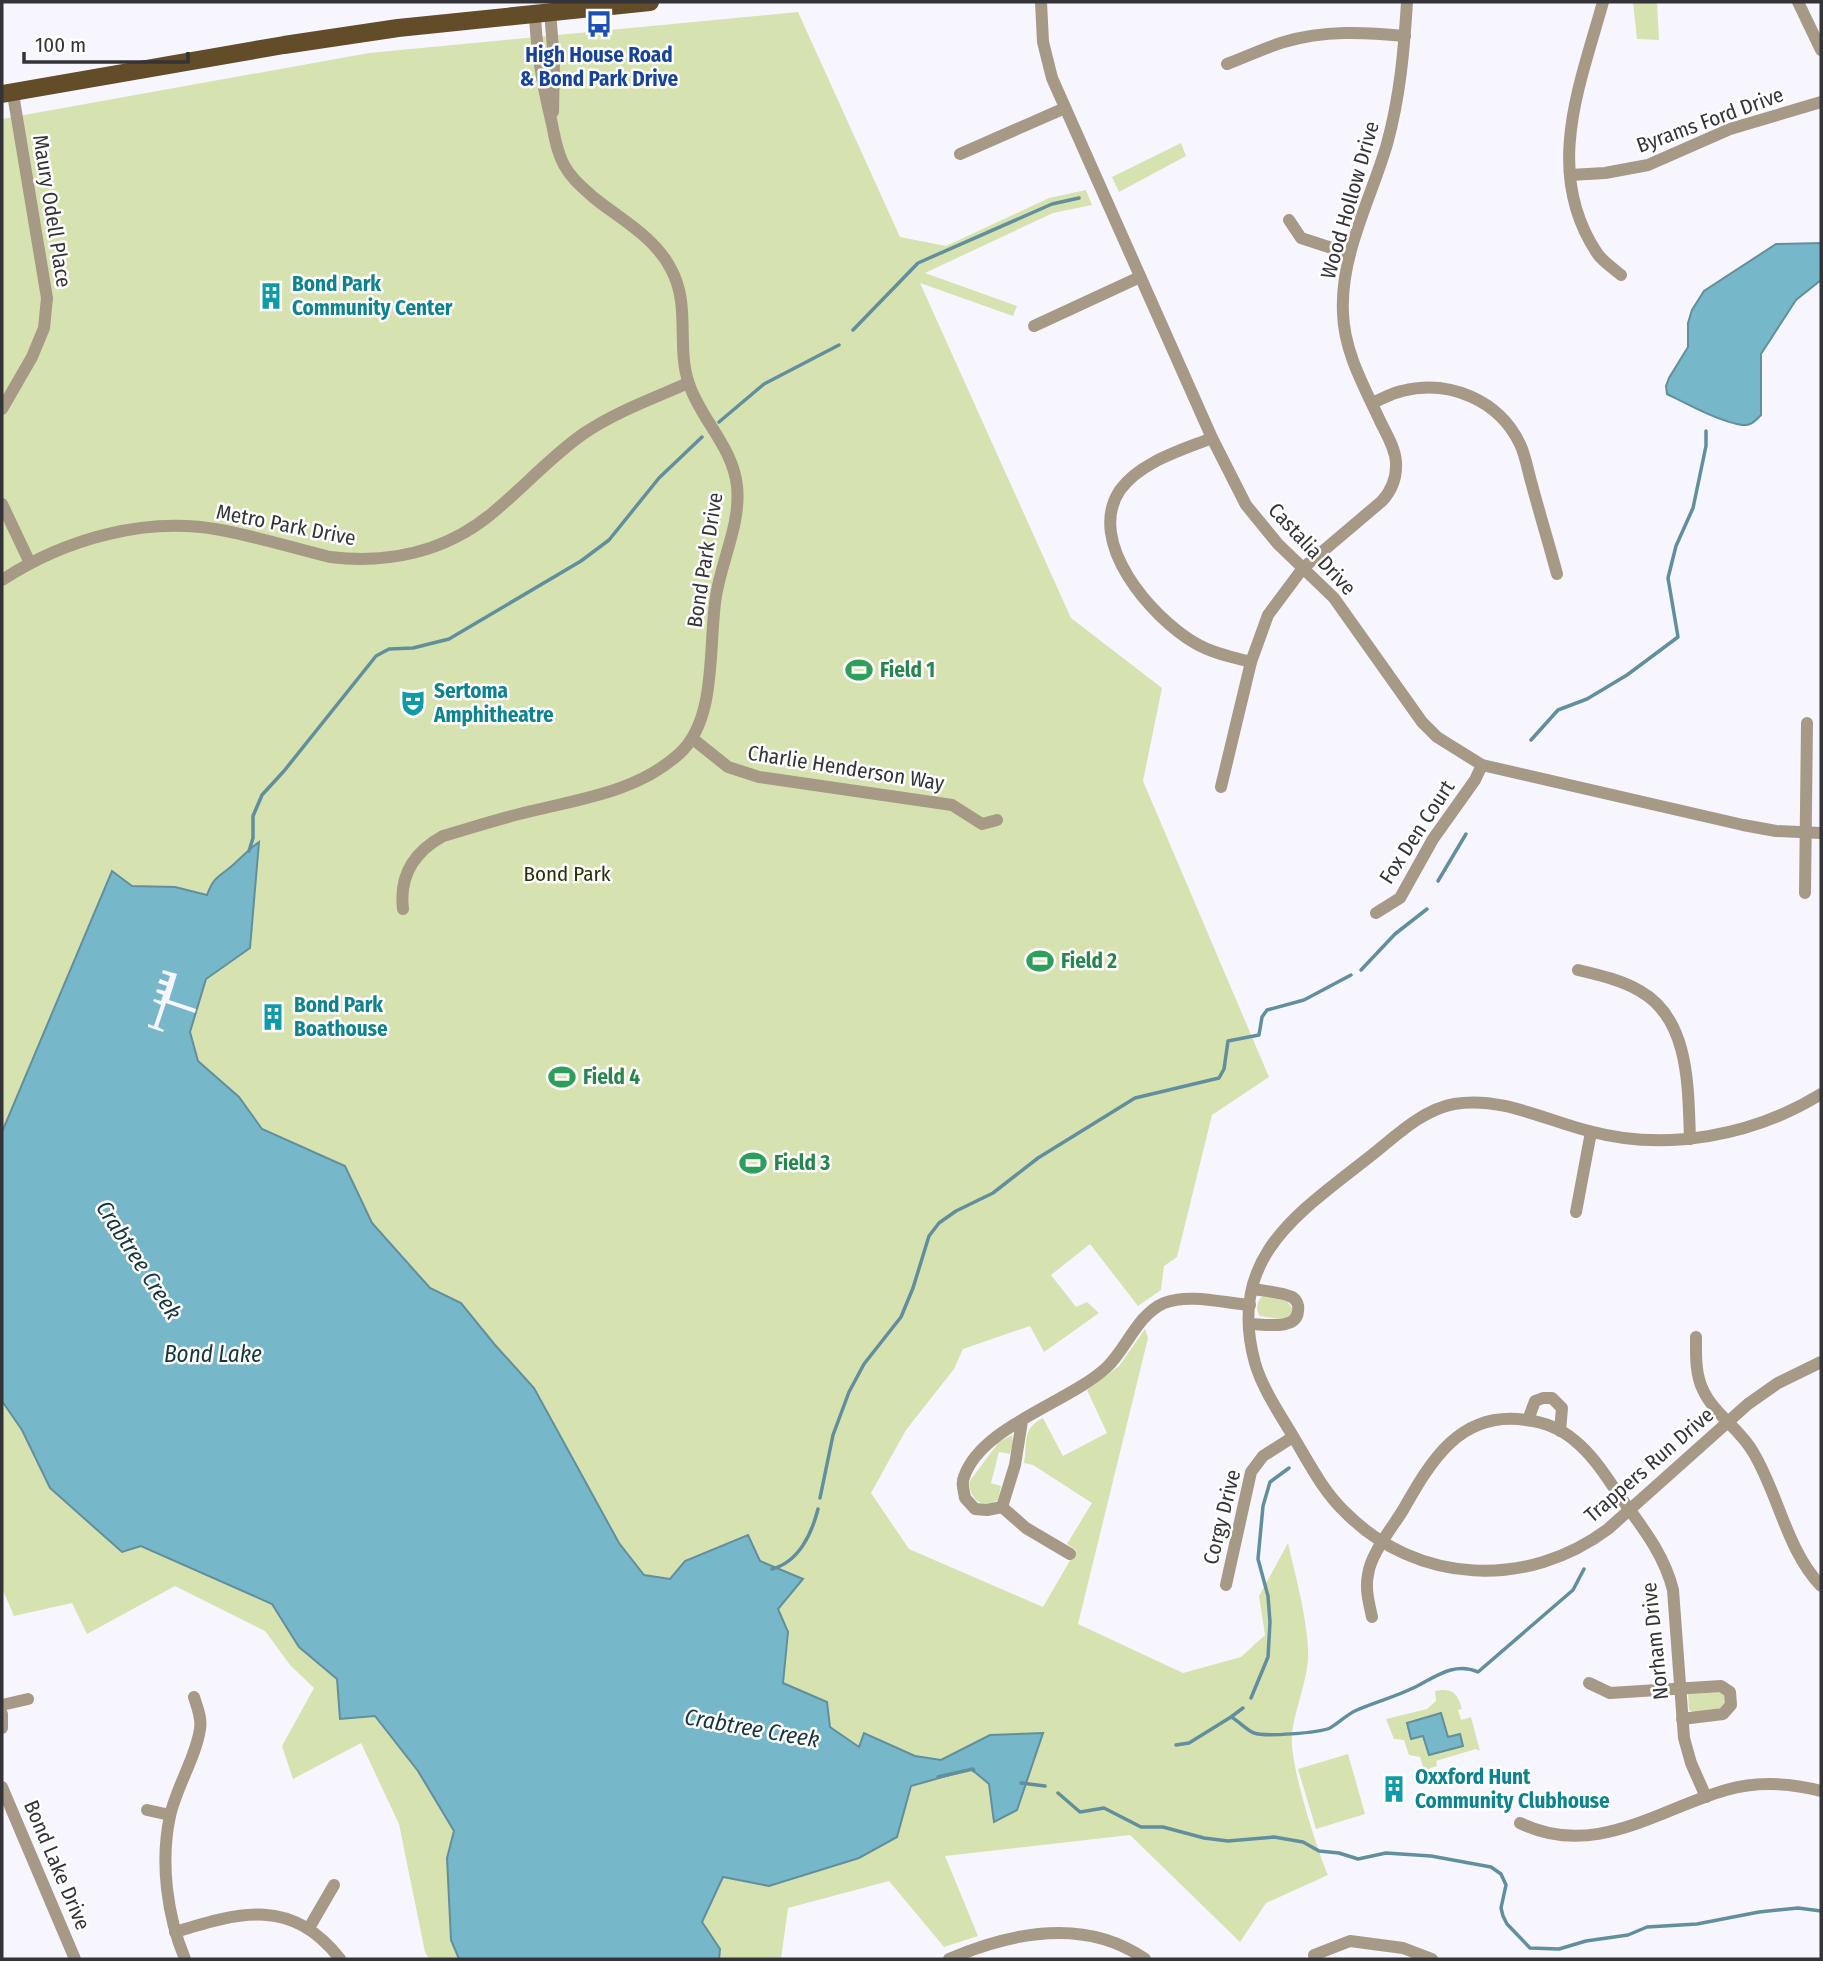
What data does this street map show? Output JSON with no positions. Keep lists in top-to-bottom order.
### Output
{
  "streets": {
    "street": [
      "Byrams Ford Drive",
      "Wood Hollow Drive",
      "Maury Odell Place",
      "Metro Park Drive",
      "Castalia Drive",
      "Bond Park Drive",
      "Charlie Henderson Way",
      "Fox Den Court",
      "Trappers Run Drive",
      "Corgy Drive",
      "Norham Drive",
      "Bond Lake Drive"
    ]
  },
  "crossings": [
    ["Wood Hollow Drive", "Castalia Drive"],
    ["Metro Park Drive", "Bond Park Drive"],
    ["Castalia Drive", "Fox Den Court"],
    ["Bond Park Drive", "Charlie Henderson Way"],
    ["Trappers Run Drive", "Corgy Drive"],
    ["Trappers Run Drive", "Norham Drive"]
  ],
  "water": ["Crabtree Creek", "Bond Lake"],
  "parks": ["Bond Park"],
  "places": {
    "bus stop": ["High House Road & Bond Park Drive"],
    "building": ["Bond Park Community Center", "Bond Park Boathouse", "Oxxford Hunt Community Clubhouse"],
    "sports": [
      "Field 1",
      "Field 2",
      "Field 4",
      "Field 3"
    ],
    "theatre": ["Sertoma Amphitheatre"]
  },
  "scale_bar": "100 m"
}
